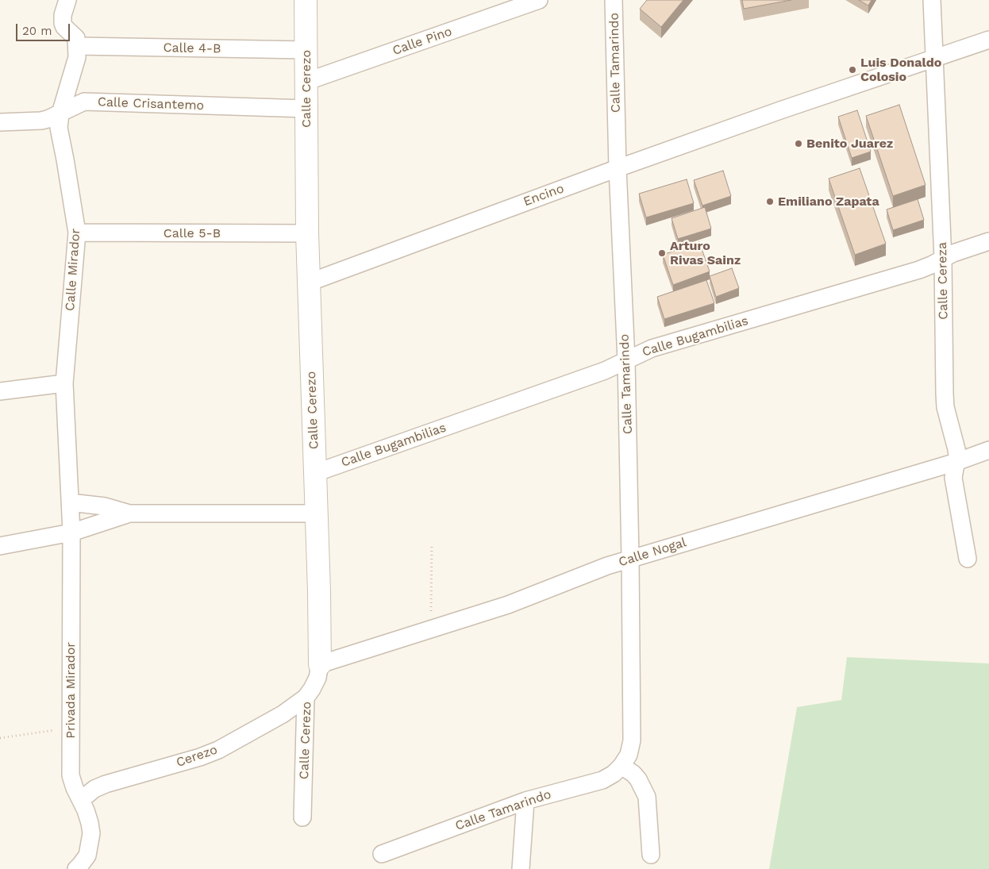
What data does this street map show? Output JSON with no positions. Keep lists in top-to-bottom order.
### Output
{
  "streets": {
    "street": [
      "Calle Pino",
      "Calle 4-B",
      "Calle Tamarindo",
      "Calle Cerezo",
      "Calle Crisantemo",
      "Encino",
      "Calle 5-B",
      "Calle Mirador",
      "Calle Cereza",
      "Calle Bugambilias",
      "Calle Nogal",
      "Privada Mirador",
      "Cerezo"
    ]
  },
  "crossings": [
    ["Calle Pino", "Calle Cerezo"],
    ["Calle 4-B", "Calle Cerezo"],
    ["Calle 4-B", "Calle Mirador"],
    ["Calle Tamarindo", "Encino"],
    ["Calle Tamarindo", "Calle Bugambilias"],
    ["Calle Tamarindo", "Calle Nogal"],
    ["Calle Cerezo", "Calle Crisantemo"],
    ["Calle Cerezo", "Encino"],
    ["Calle Cerezo", "Calle 5-B"],
    ["Calle Cerezo", "Calle Bugambilias"],
    ["Calle Cerezo", "Calle Nogal"],
    ["Calle Cerezo", "Cerezo"],
    ["Calle Crisantemo", "Calle Mirador"],
    ["Encino", "Calle Cereza"],
    ["Calle 5-B", "Calle Mirador"],
    ["Calle Mirador", "Privada Mirador"],
    ["Calle Cereza", "Calle Bugambilias"],
    ["Calle Cereza", "Calle Nogal"],
    ["Privada Mirador", "Cerezo"]
  ],
  "places": [
    "Luis Donaldo Colosio",
    "Benito Juarez",
    "Emiliano Zapata",
    "Arturo Rivas Sainz"
  ],
  "scale_bar": "20 m"
}
